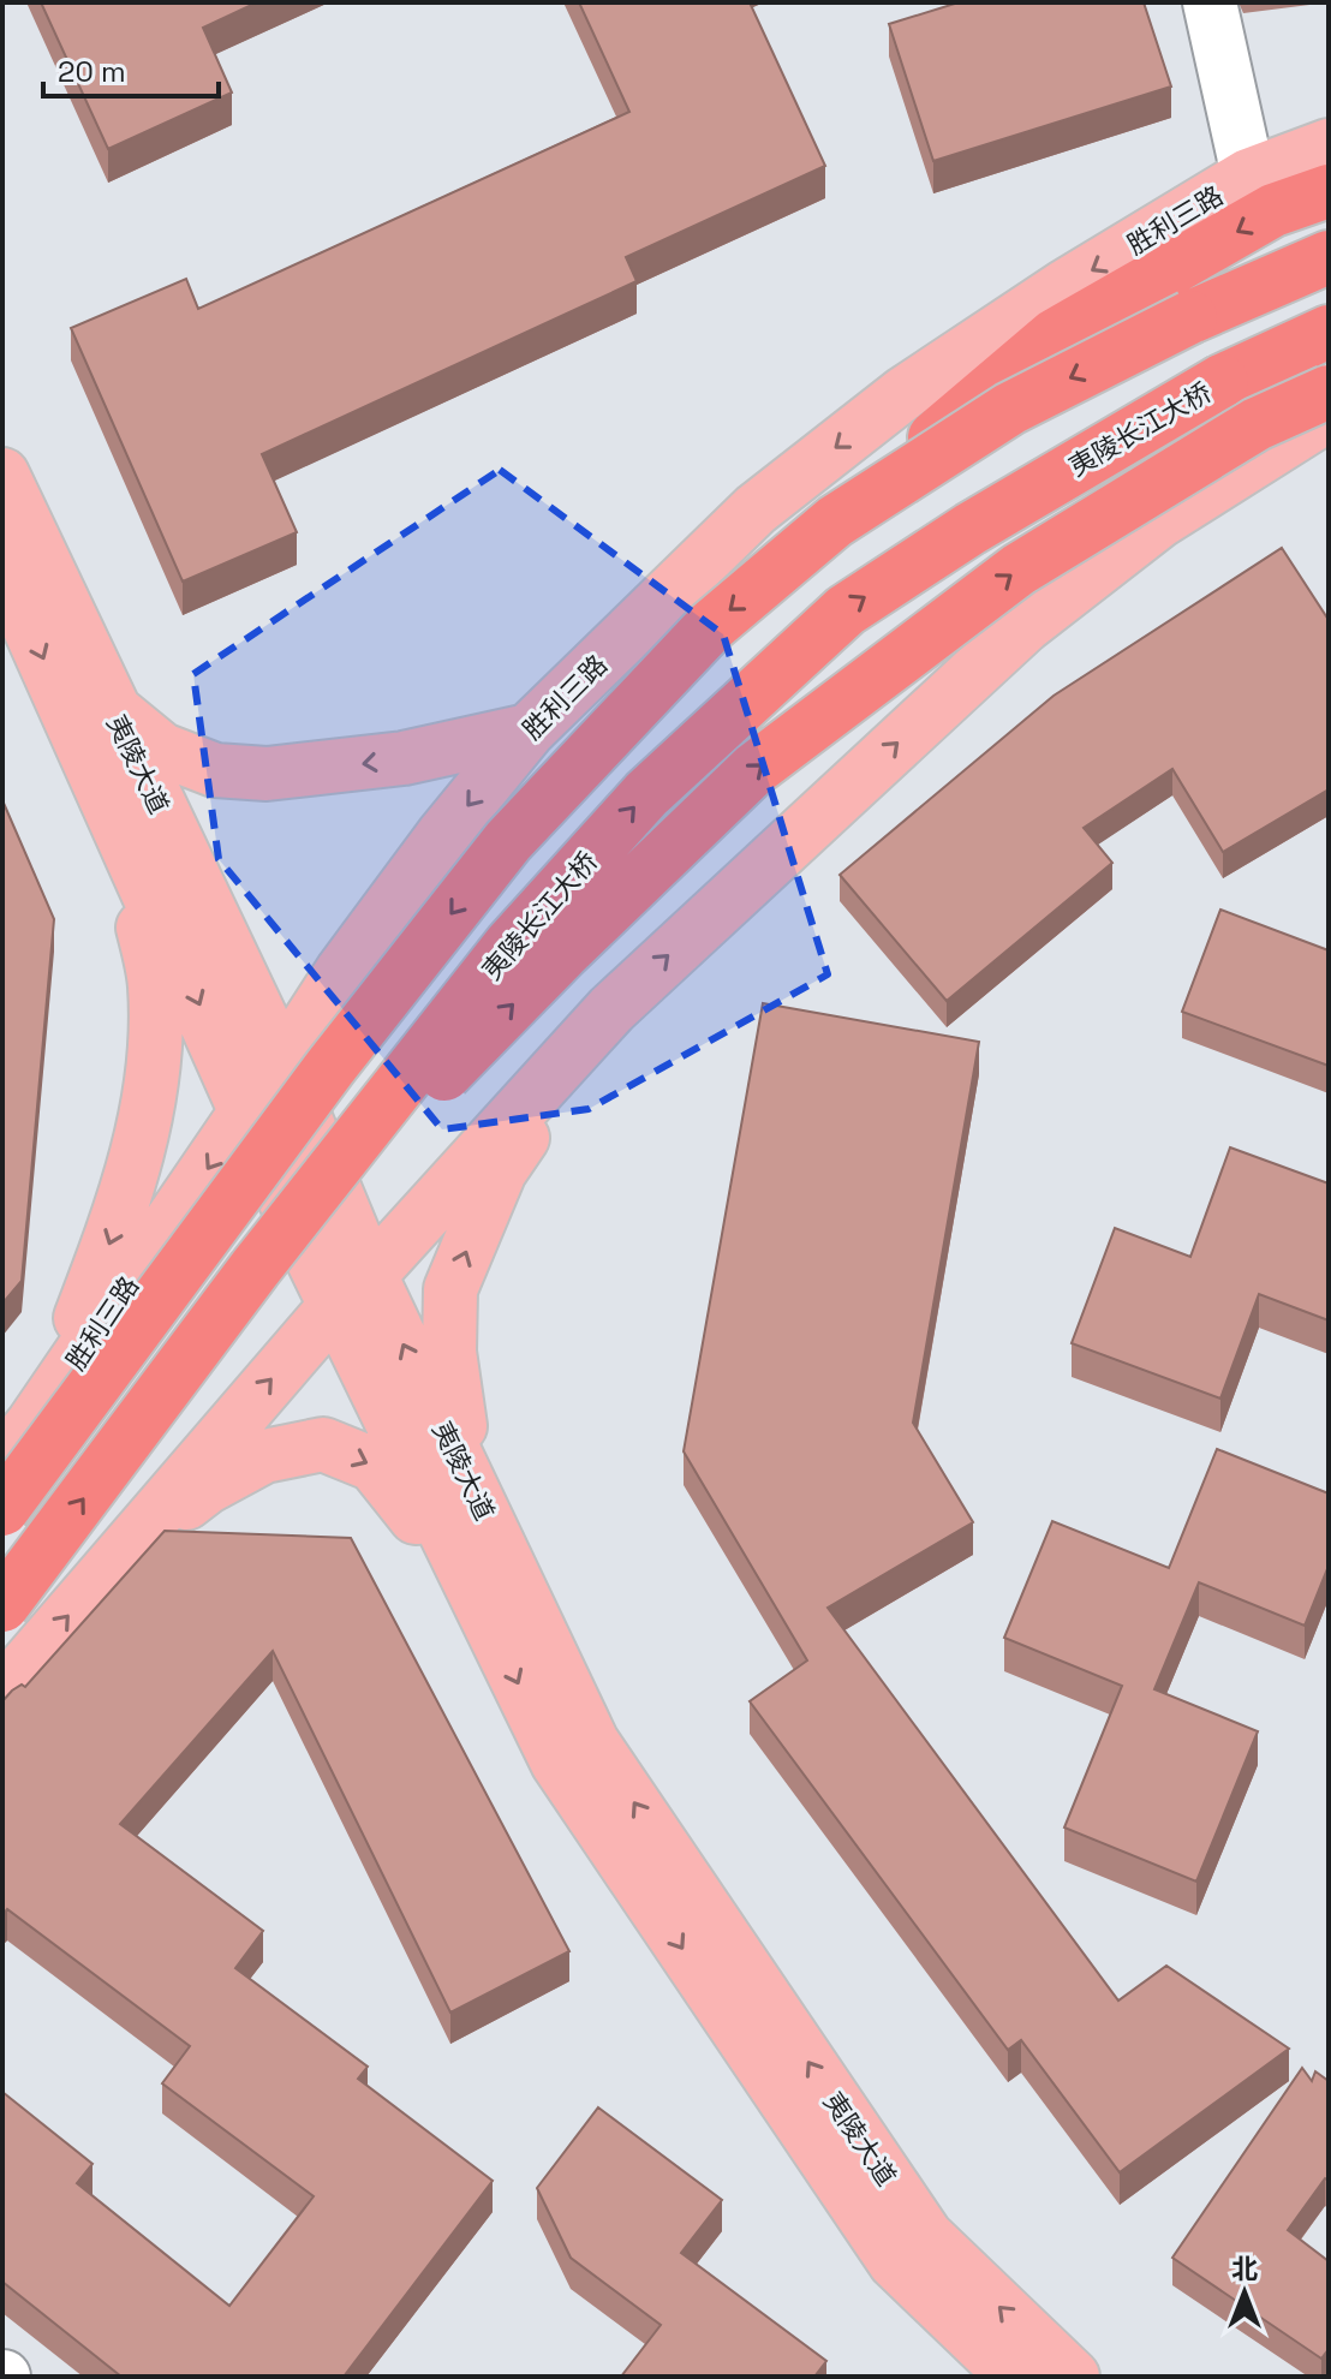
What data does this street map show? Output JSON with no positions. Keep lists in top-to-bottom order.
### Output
{
  "streets": {
    "highway": ["夷陵长江大桥"],
    "main road": ["胜利三路", "夷陵大道"]
  },
  "crossings": [
    ["胜利三路", "夷陵大道"]
  ],
  "scale_bar": "20 m",
  "north": "top"
}
